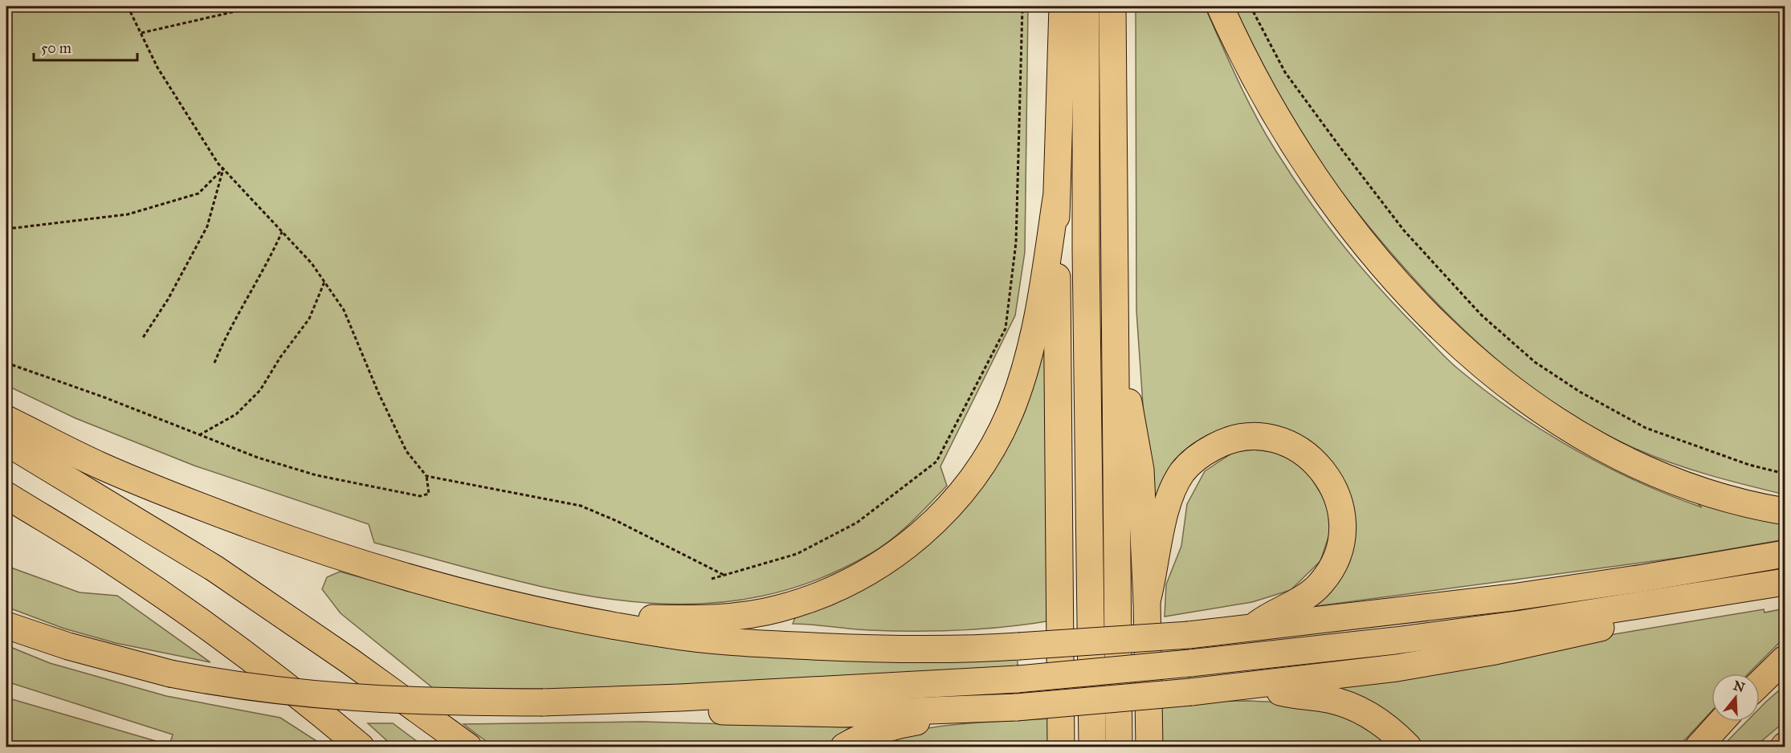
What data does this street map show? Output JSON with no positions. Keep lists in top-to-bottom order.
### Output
{
  "scale_bar": "50 m",
  "north": "top"
}
